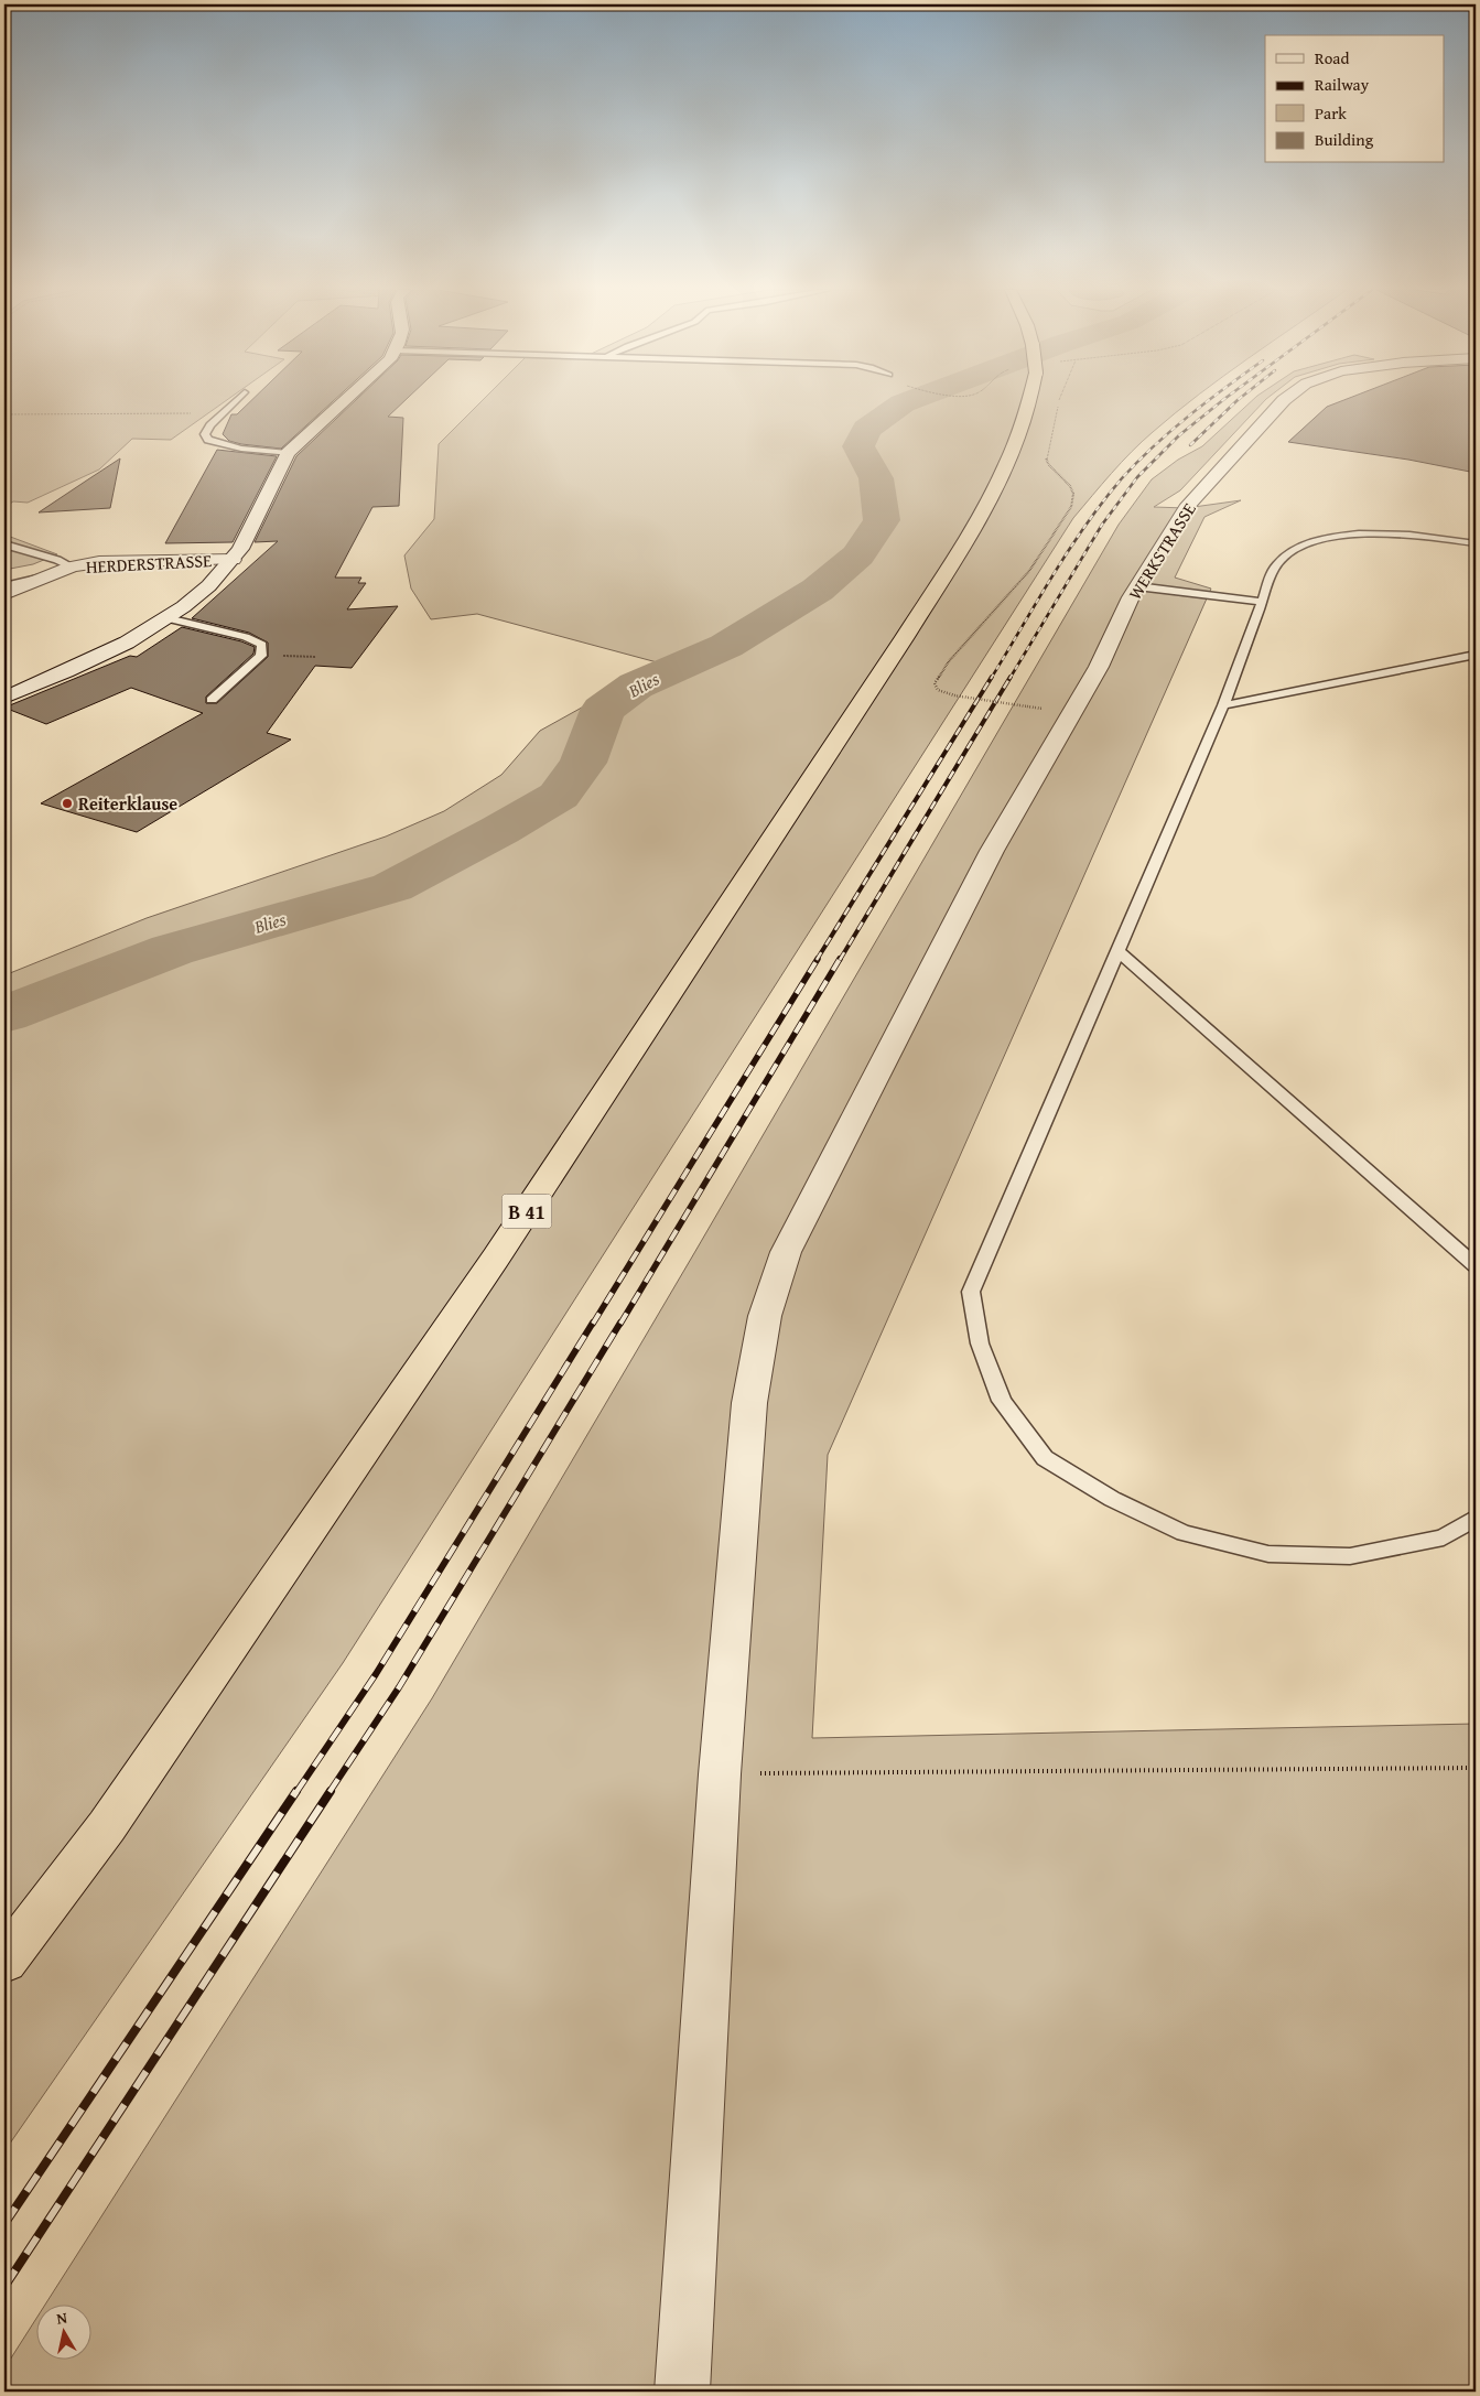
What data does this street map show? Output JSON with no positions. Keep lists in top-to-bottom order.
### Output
{
  "streets": {
    "highway": ["B 41"],
    "street": ["WERKSTRASSE", "HERDERSTRASSE"]
  },
  "water": ["Blies"],
  "places": ["Reiterklause"],
  "legend": [
    "Road",
    "Railway",
    "Park",
    "Building"
  ],
  "north": "top"
}
